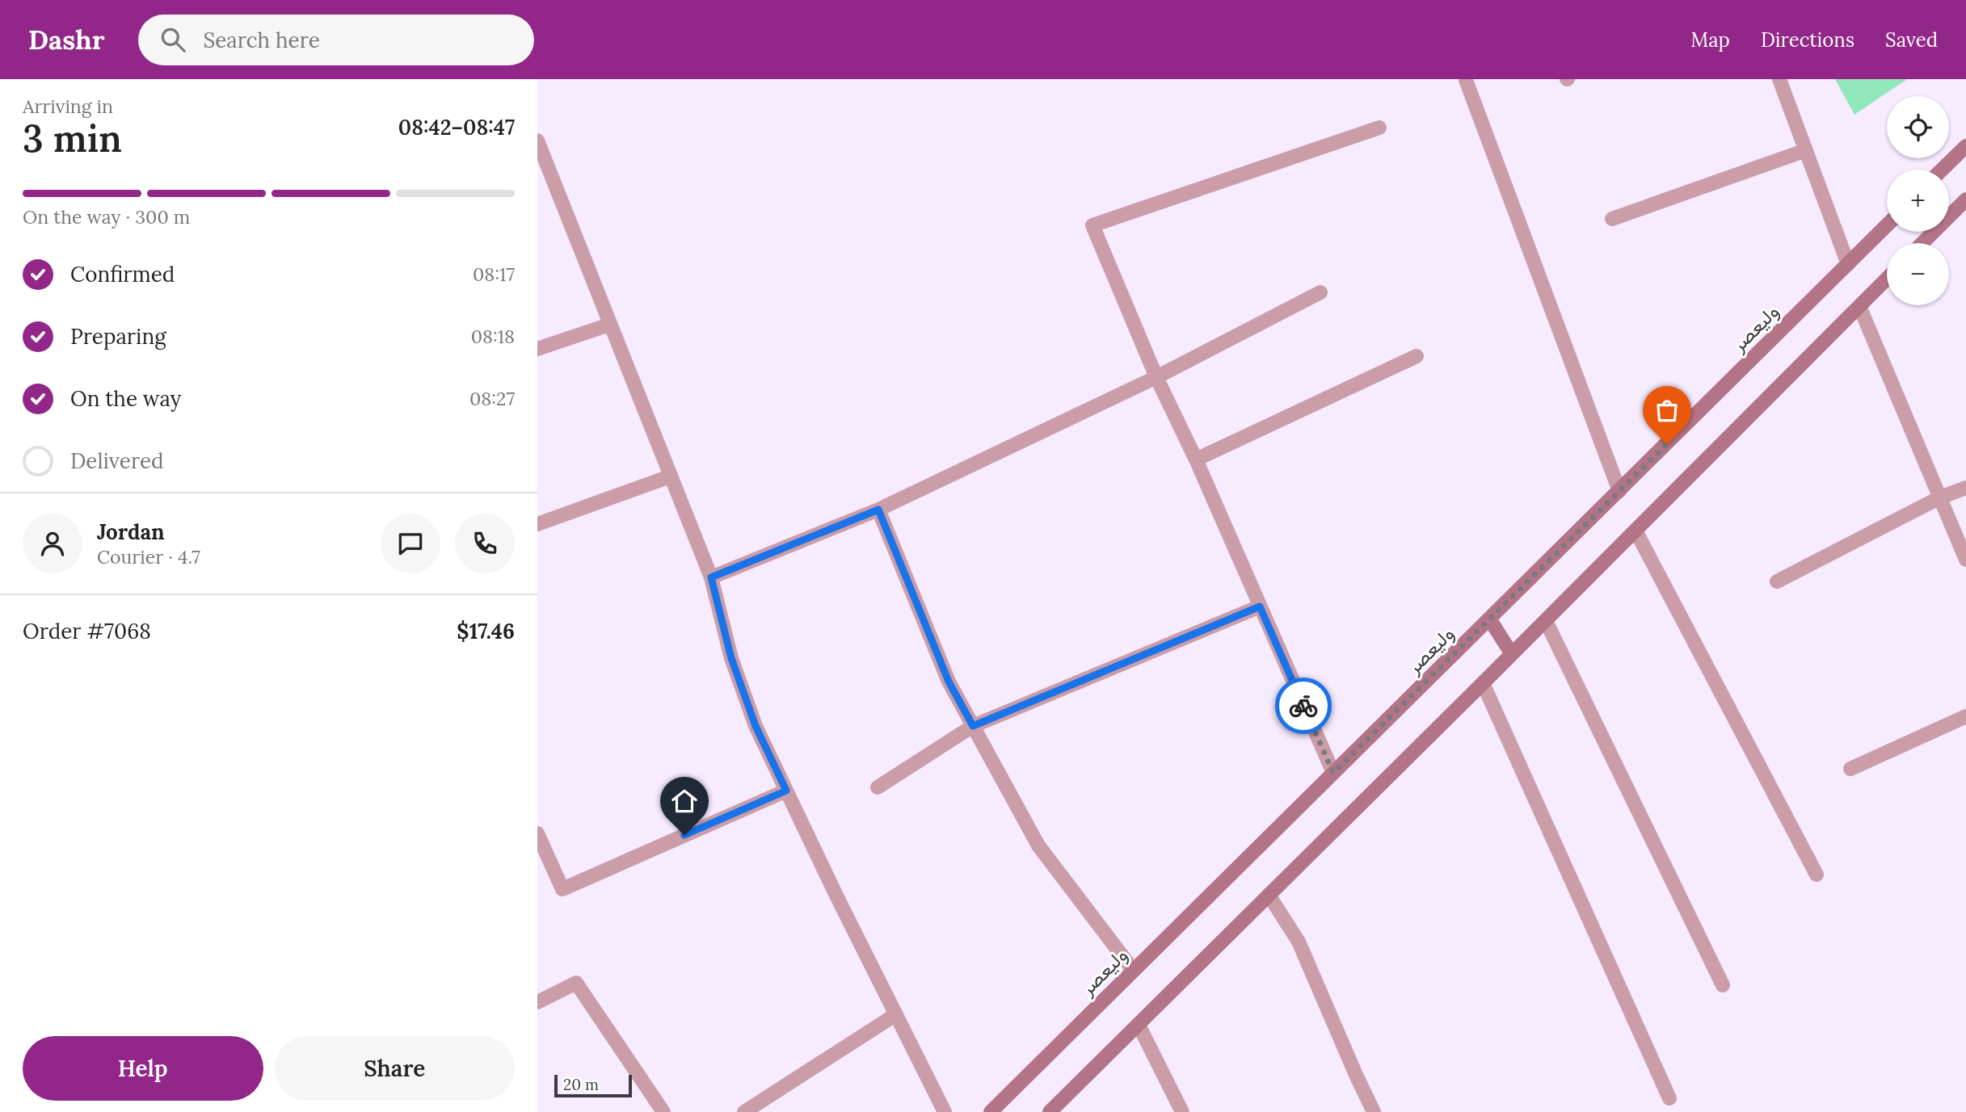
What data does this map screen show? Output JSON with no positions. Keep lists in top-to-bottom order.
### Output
{
  "streets": {
    "street": ["ولیعصر"]
  },
  "scale_bar": "20 m",
  "page": {
    "header": "Dashr",
    "search": "Search here",
    "nav": ["Map", "Directions", "Saved"],
    "heading": ["3 min", "Arriving in", "08:42–08:47"],
    "panel": [
      "Jordan",
      "Courier · 4.7",
      "Order #7068",
      "$17.46"
    ],
    "map_buttons": ["+", "−"],
    "bar": "On the way · 300 m",
    "list": [
      ["Confirmed", "08:17"],
      ["Preparing", "08:18"],
      ["On the way", "08:27"],
      "Delivered"
    ],
    "buttons": ["Help", "Share"],
    "scale": "20 m"
  }
}
